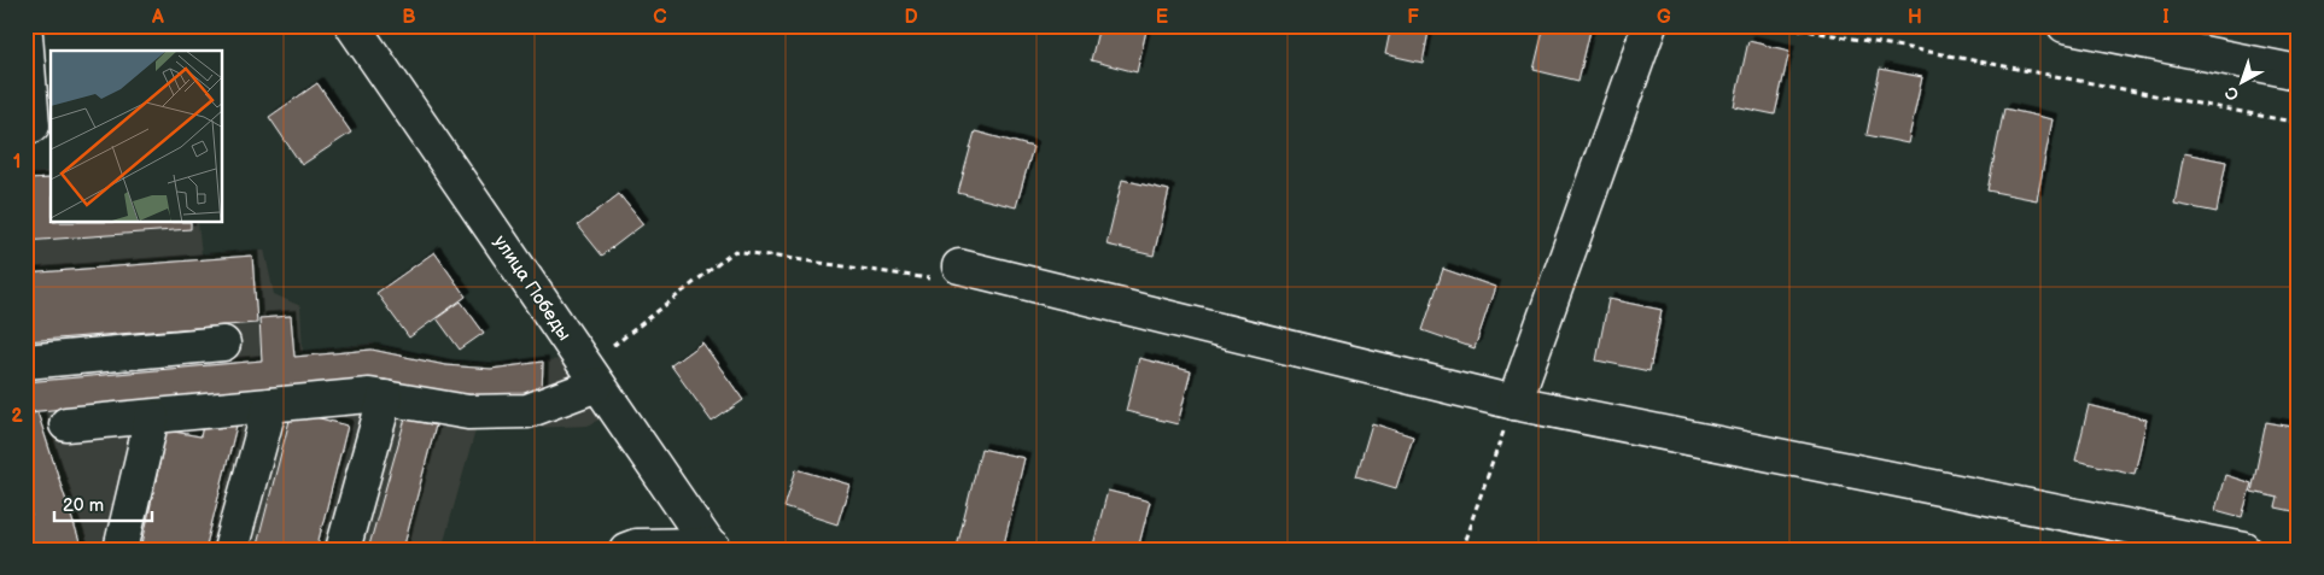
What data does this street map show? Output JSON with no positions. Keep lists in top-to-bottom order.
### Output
{
  "streets": {
    "street": ["улица Победы"]
  },
  "scale_bar": "20 m",
  "north": "bottom left",
  "grid": {
    "columns": [
      "A",
      "B",
      "C",
      "D",
      "E",
      "F",
      "G",
      "H",
      "I"
    ],
    "rows": ["1", "2"]
  }
}
